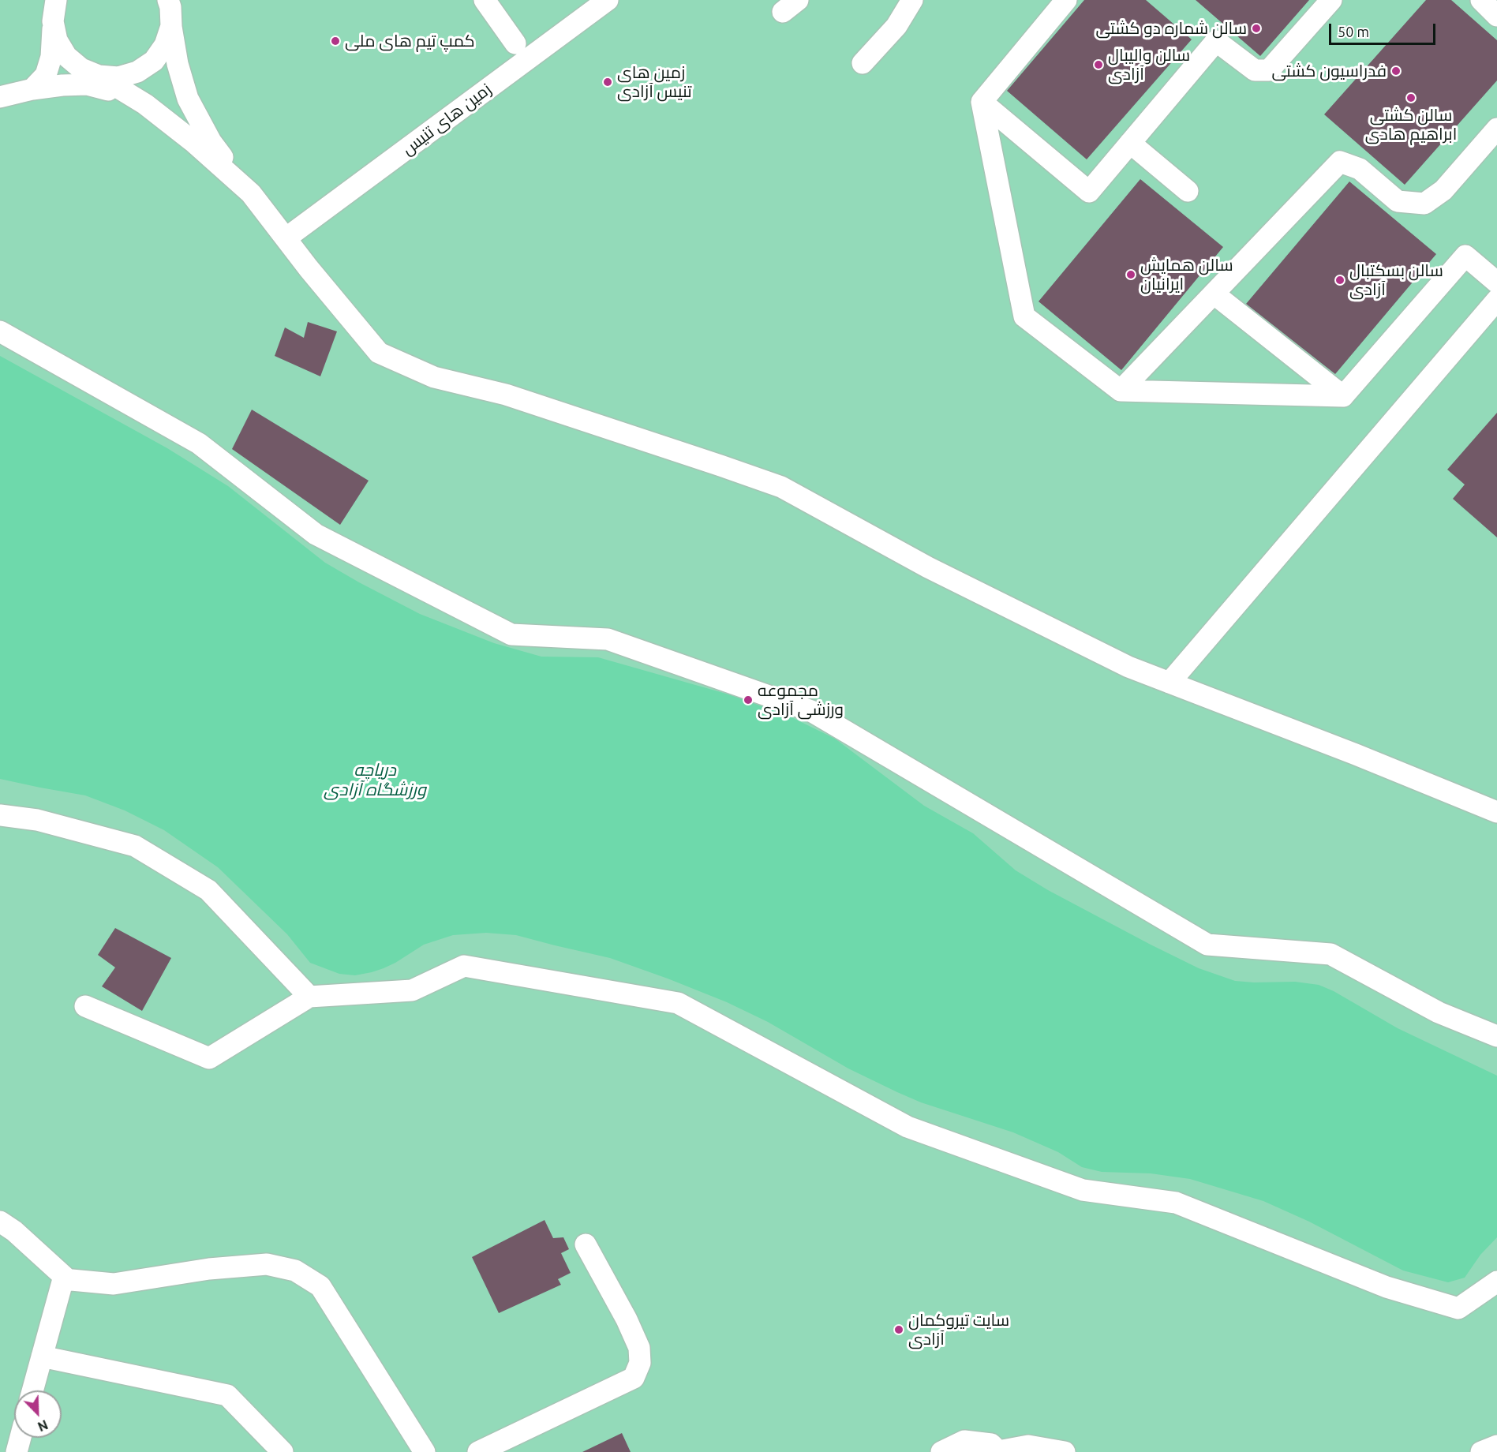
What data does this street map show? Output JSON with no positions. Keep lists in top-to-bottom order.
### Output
{
  "streets": {
    "lane": ["زمین های تنیس"]
  },
  "water": ["دریاچه ورزشگاه آزادی"],
  "places": [
    "سالن شماره دو کشتی",
    "کمپ تیم های ملی",
    "سالن والیبال آزادی",
    "فدراسیون کشتی",
    "زمین های تنیس آزادی",
    "سالن کشتی ابراهیم هادی",
    "سالن همایش ایرانیان",
    "سالن بسکتبال آزادی",
    "مجموعه ورزشی آزادی",
    "سایت تیروکمان آزادی"
  ],
  "scale_bar": "50 m",
  "north": "bottom right"
}
